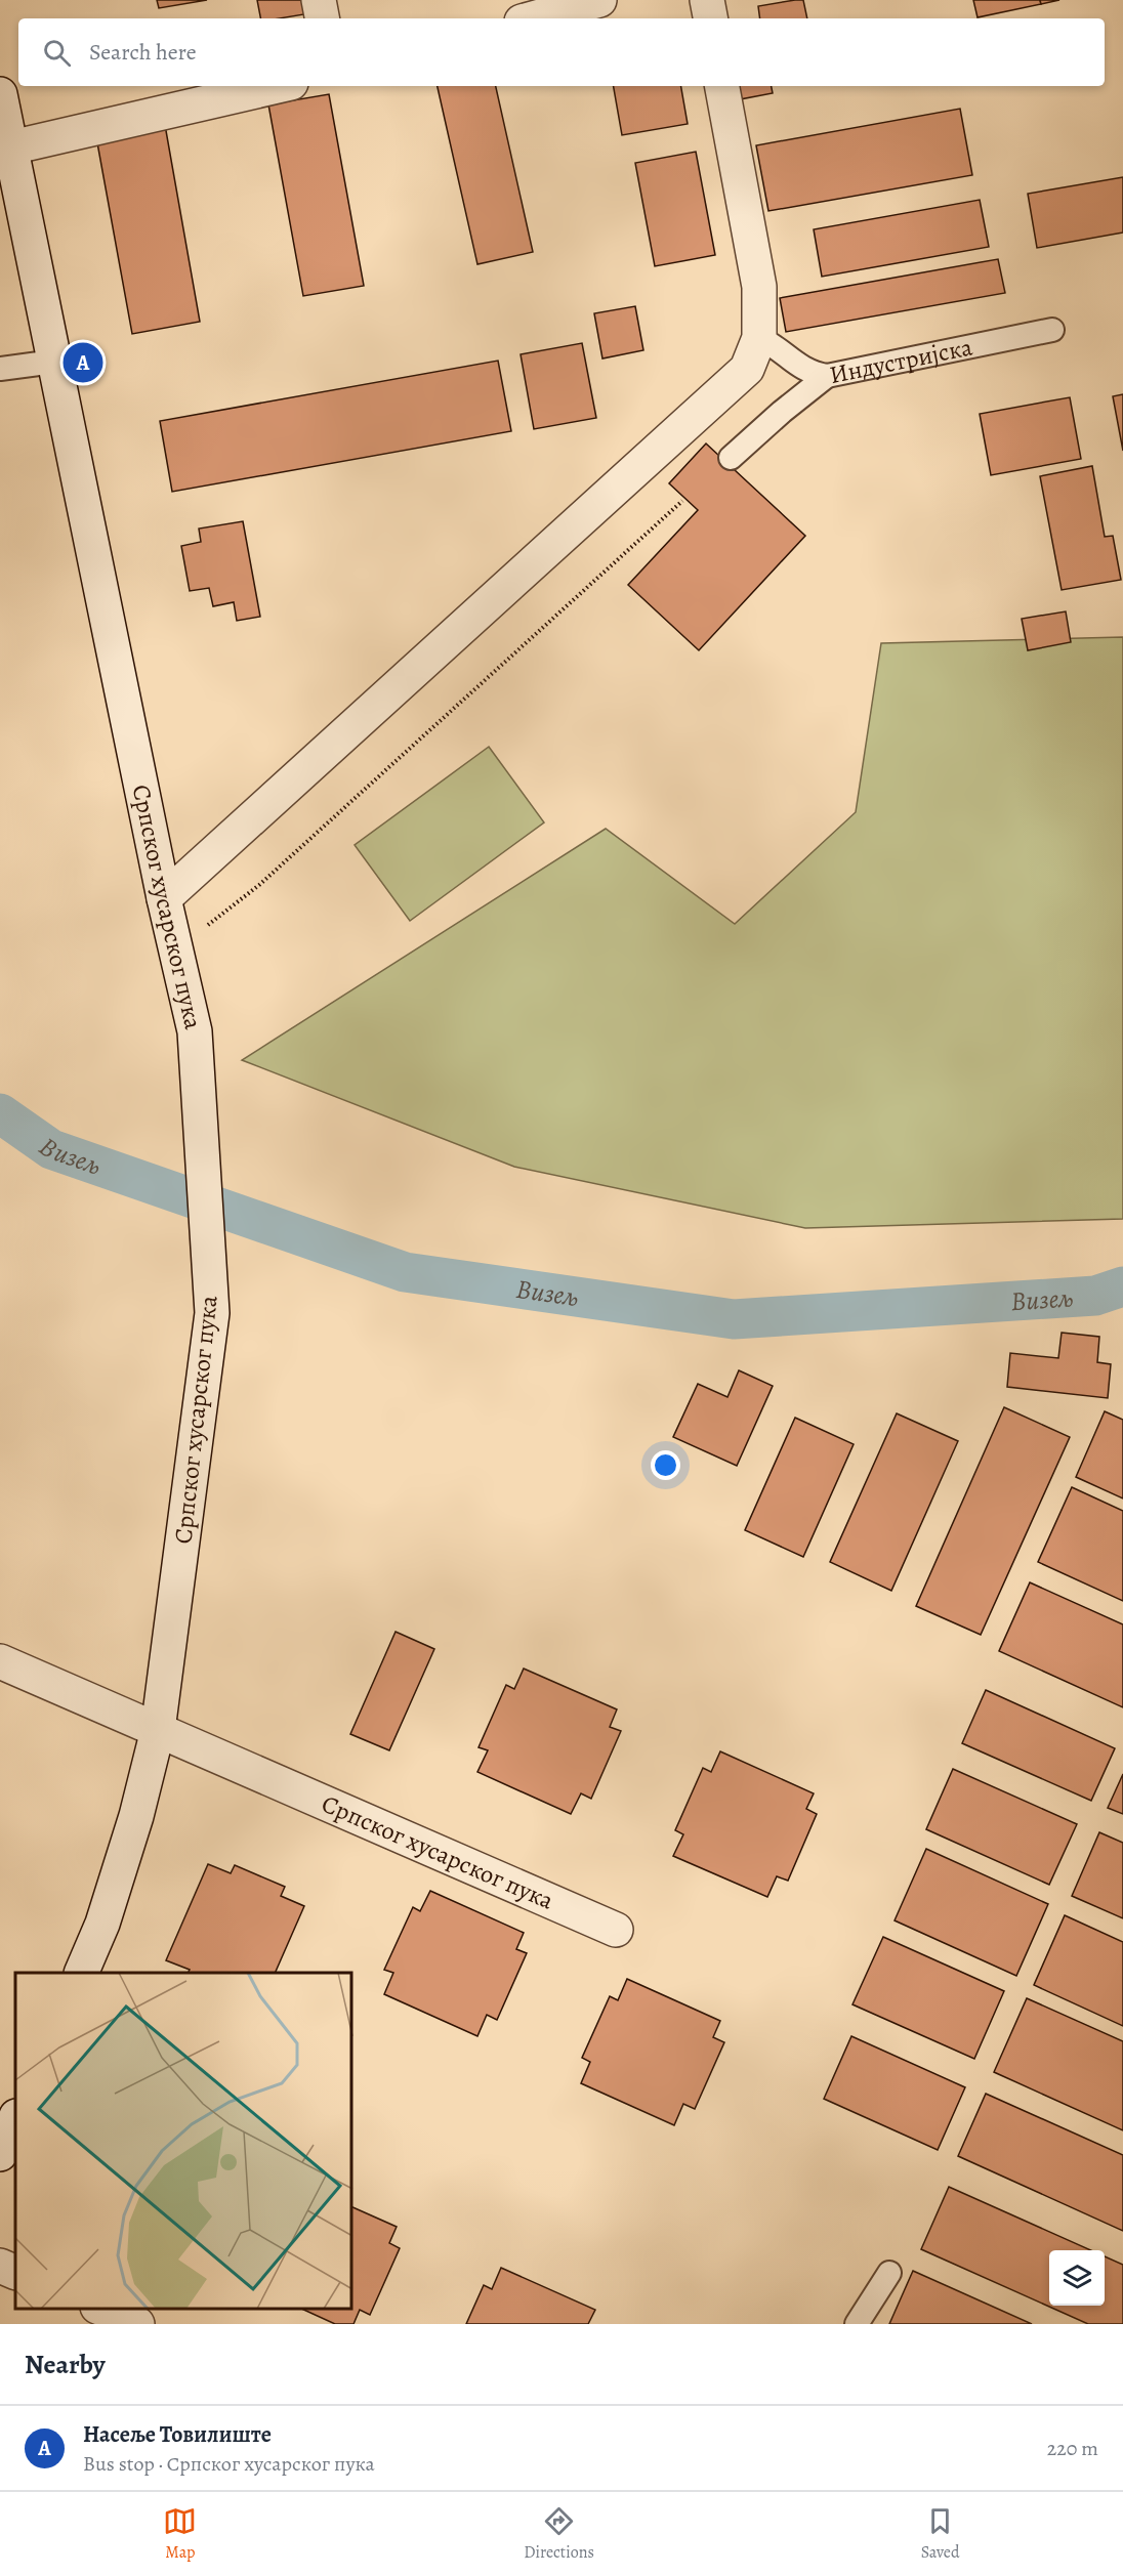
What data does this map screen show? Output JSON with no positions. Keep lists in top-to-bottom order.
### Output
{
  "streets": {
    "street": ["Српског хусарског пука"],
    "lane": ["Индустријска"]
  },
  "water": ["Визељ"],
  "page": {
    "search": "Search here",
    "pins": "A",
    "heading": "Nearby",
    "list": [
      {
        "mark": "A",
        "name": "Насеље Товилиште",
        "note": "Bus stop · Српског хусарског пука",
        "value": "220 m"
      }
    ],
    "nav": ["Map", "Directions", "Saved"]
  }
}
